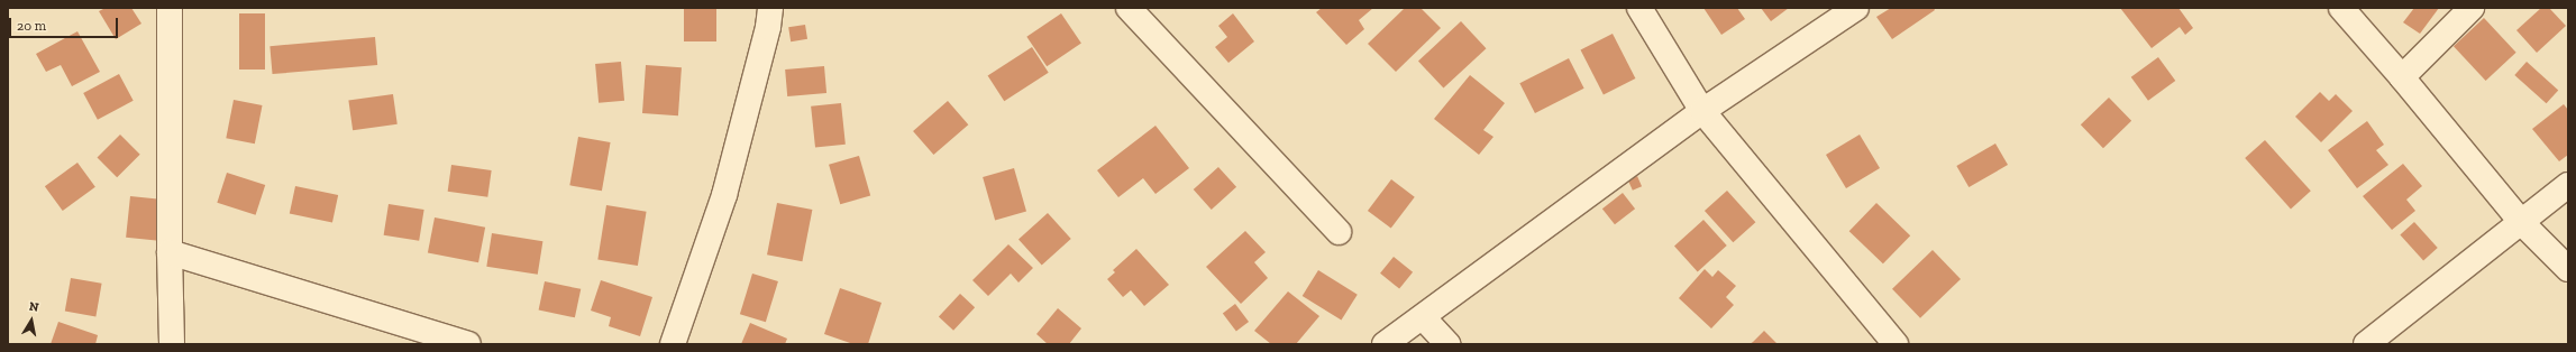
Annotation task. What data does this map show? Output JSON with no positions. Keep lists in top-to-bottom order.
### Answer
{
  "scale_bar": "20 m",
  "north": "top"
}
